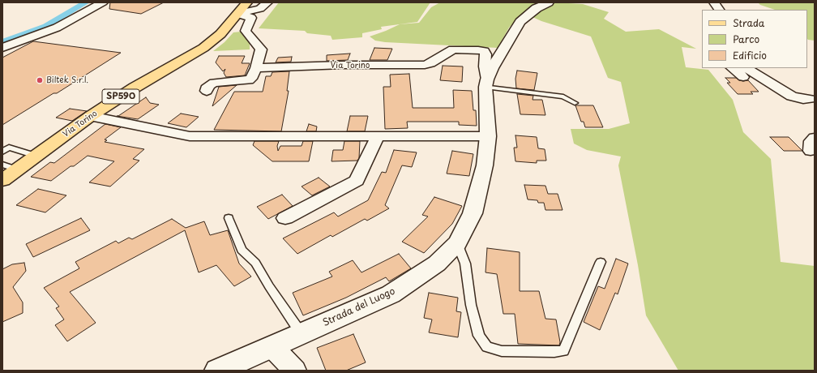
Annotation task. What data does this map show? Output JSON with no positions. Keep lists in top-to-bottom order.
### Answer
{
  "streets": {
    "main road": ["Via Torino", "SP590"],
    "street": ["Strada del Luogo"]
  },
  "crossings": [
    ["Via Torino", "Strada del Luogo"]
  ],
  "places": ["Biltek S.r.l."],
  "legend": ["Strada", "Parco", "Edificio"]
}
